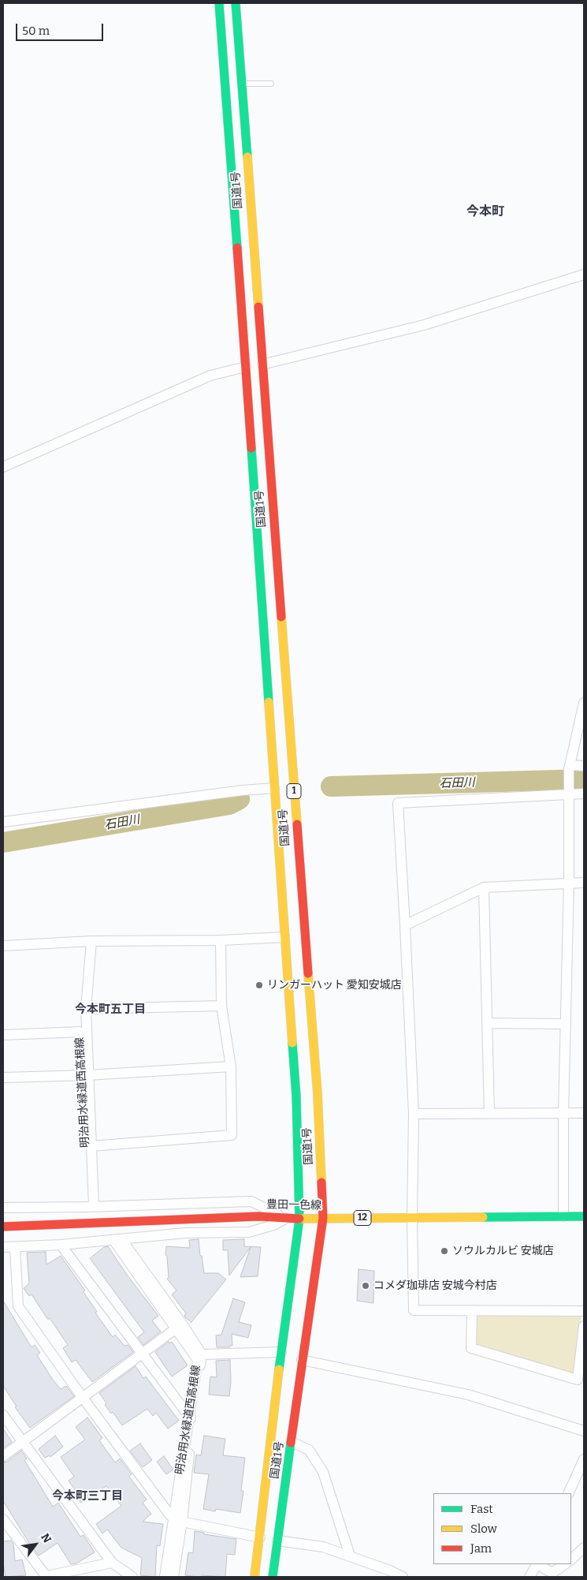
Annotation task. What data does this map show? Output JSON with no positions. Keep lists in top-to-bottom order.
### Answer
{
  "streets": {
    "main road": [
      "国道1号",
      "1",
      "豊田一色線",
      "12"
    ],
    "street": ["明治用水緑道西高根線"]
  },
  "crossings": [
    ["国道1号", "豊田一色線"]
  ],
  "districts": ["今本町", "今本町五丁目", "今本町三丁目"],
  "water": ["石田川"],
  "places": ["リンガーハット 愛知安城店", "ソウルカルビ 安城店", "コメダ珈琲店 安城今村店"],
  "legend": ["Fast", "Slow", "Jam"],
  "scale_bar": "50 m",
  "north": "top right"
}
